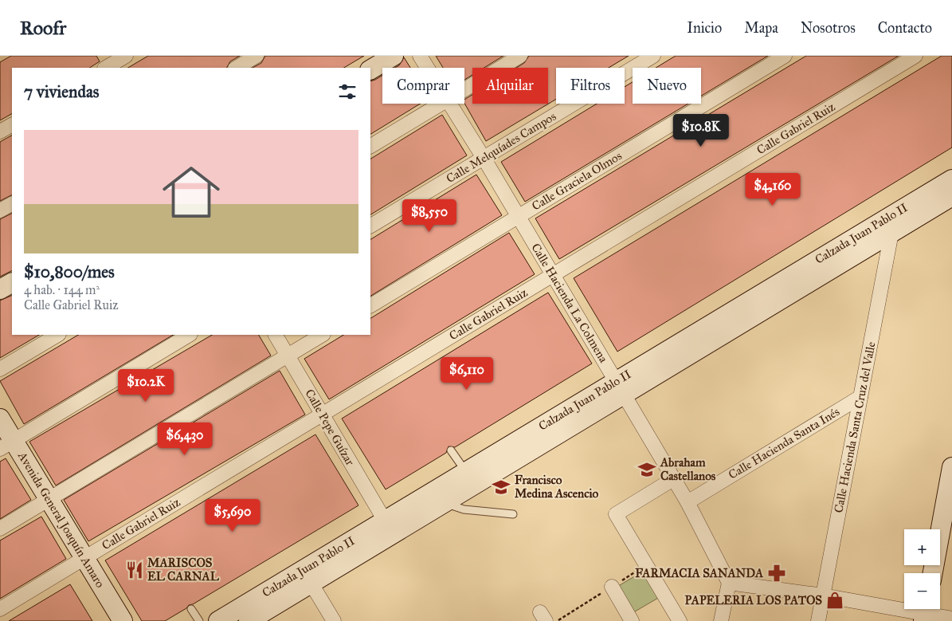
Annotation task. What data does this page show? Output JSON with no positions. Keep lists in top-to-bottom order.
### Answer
{
  "streets": {
    "main road": ["Calzada Juan Pablo II", "Avenida General Joaquín Amaro"],
    "street": [
      "Calle Gabriel Ruiz",
      "Calle Melquíades Campos",
      "Calle Graciela Olmos",
      "Calle Hacienda La Colmena",
      "Calle Pepe Guízar",
      "Calle Hacienda Santa Cruz del Valle",
      "Calle Hacienda Santa Inés"
    ]
  },
  "crossings": [
    ["Calle Gabriel Ruiz", "Calle Hacienda La Colmena"],
    ["Calle Gabriel Ruiz", "Calle Pepe Guízar"],
    ["Calle Gabriel Ruiz", "Avenida General Joaquín Amaro"],
    ["Calle Melquíades Campos", "Calle Hacienda La Colmena"],
    ["Calle Graciela Olmos", "Calle Hacienda La Colmena"],
    ["Calzada Juan Pablo II", "Calle Hacienda La Colmena"],
    ["Calzada Juan Pablo II", "Calle Pepe Guízar"],
    ["Calzada Juan Pablo II", "Calle Hacienda Santa Cruz del Valle"],
    ["Calle Hacienda La Colmena", "Calle Hacienda Santa Inés"],
    ["Calle Hacienda Santa Cruz del Valle", "Calle Hacienda Santa Inés"]
  ],
  "places": {
    "school or university": ["Abraham Castellanos", "Francisco Medina Ascencio"],
    "restaurant": ["MARISCOS EL CARNAL"],
    "pharmacy": ["FARMACIA SANANDA"],
    "shop": ["PAPELERIA LOS PATOS"]
  },
  "page": {
    "header": "Roofr",
    "nav": [
      "Inicio",
      "Mapa",
      "Nosotros",
      "Contacto"
    ],
    "chip": [
      "Comprar",
      "Alquilar",
      "Filtros",
      "Nuevo"
    ],
    "heading": "7 viviendas",
    "price": [
      "$10.8K",
      "$4,160",
      "$8,550",
      "$6,110",
      "$10.2K",
      "$6,430",
      "$5,690"
    ],
    "list": [
      {
        "name": "$10,800/mes",
        "note": "4 hab. · 144 m² · Calle Gabriel Ruiz"
      }
    ],
    "map_buttons": ["+", "−"]
  }
}
